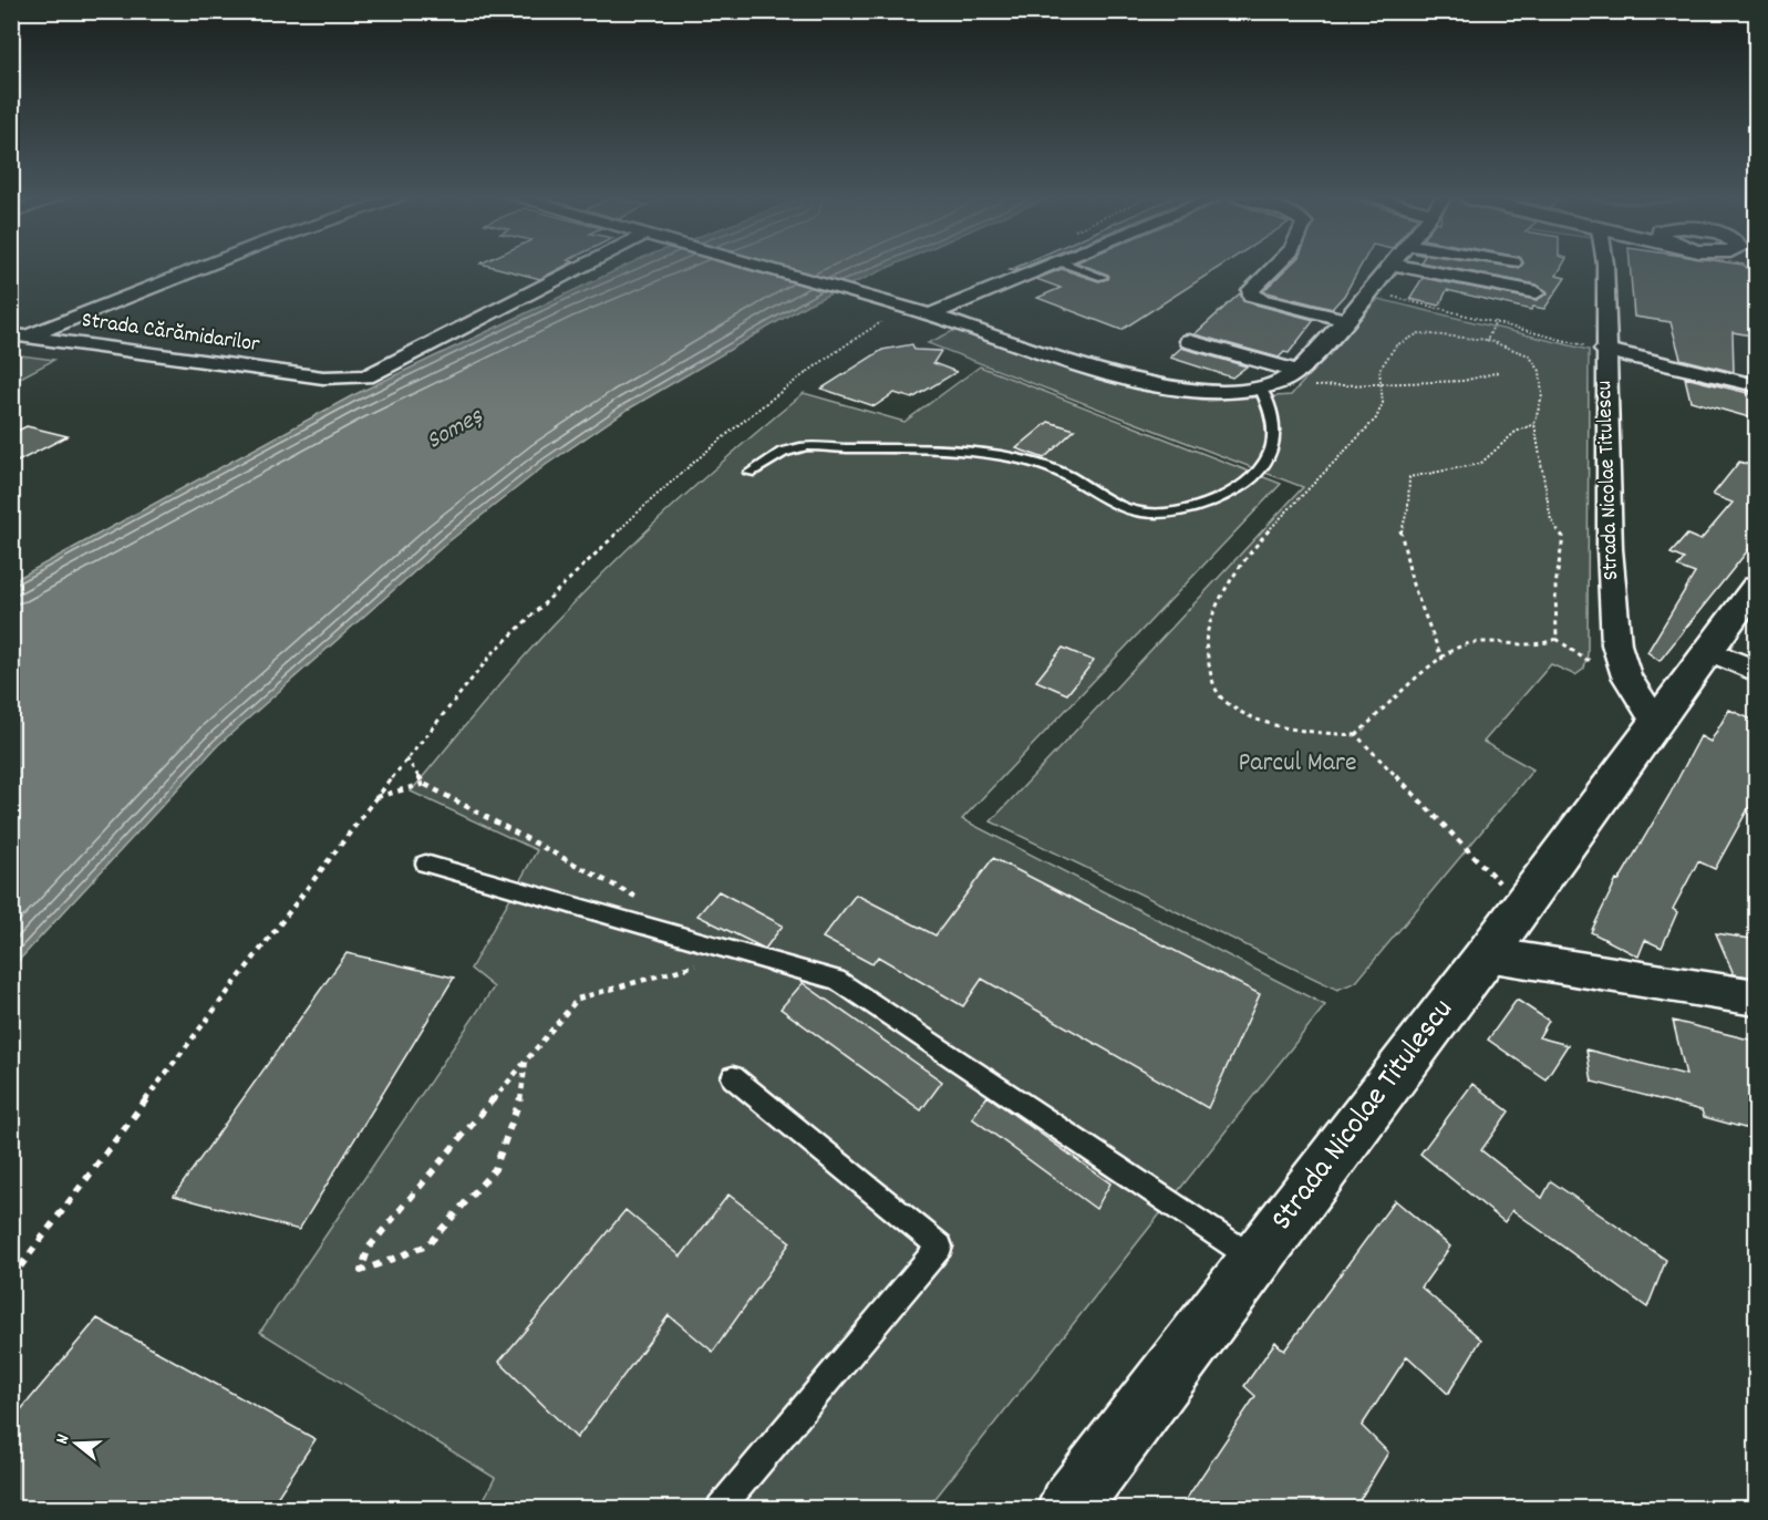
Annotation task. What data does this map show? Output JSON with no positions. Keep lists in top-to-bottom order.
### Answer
{
  "streets": {
    "main road": ["Strada Nicolae Titulescu"],
    "street": ["Strada Cărămidarilor"]
  },
  "water": ["Someș"],
  "parks": ["Parcul Mare"],
  "north": "left"
}
